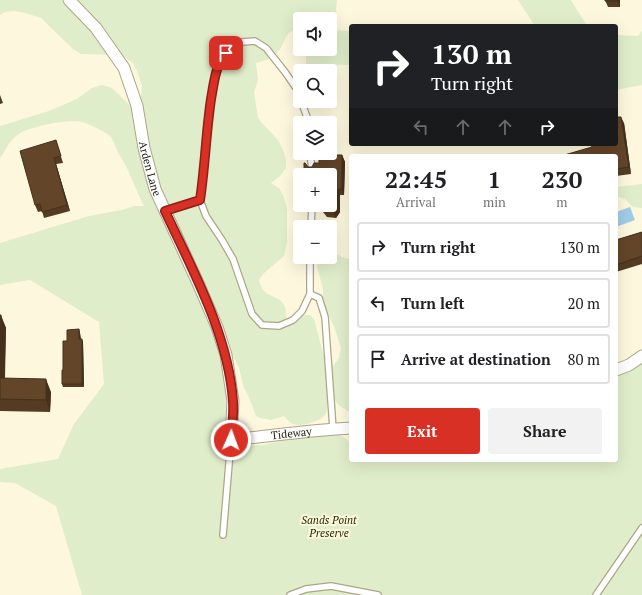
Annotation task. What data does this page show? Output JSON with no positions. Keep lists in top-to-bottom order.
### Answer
{
  "streets": {
    "street": ["Arden Lane", "Tideway"]
  },
  "crossings": [
    ["Arden Lane", "Tideway"]
  ],
  "parks": ["Sands Point Preserve"],
  "page": {
    "map_buttons": ["+", "−"],
    "turn": ["130 m", "Turn right"],
    "eta": [
      "22:45",
      "Arrival",
      "1",
      "min",
      "230",
      "m"
    ],
    "list": [
      {
        "name": "Turn right",
        "value": "130 m"
      },
      {
        "name": "Turn left",
        "value": "20 m"
      },
      {
        "name": "Arrive at destination",
        "value": "80 m"
      }
    ],
    "buttons": ["Exit", "Share"]
  }
}
